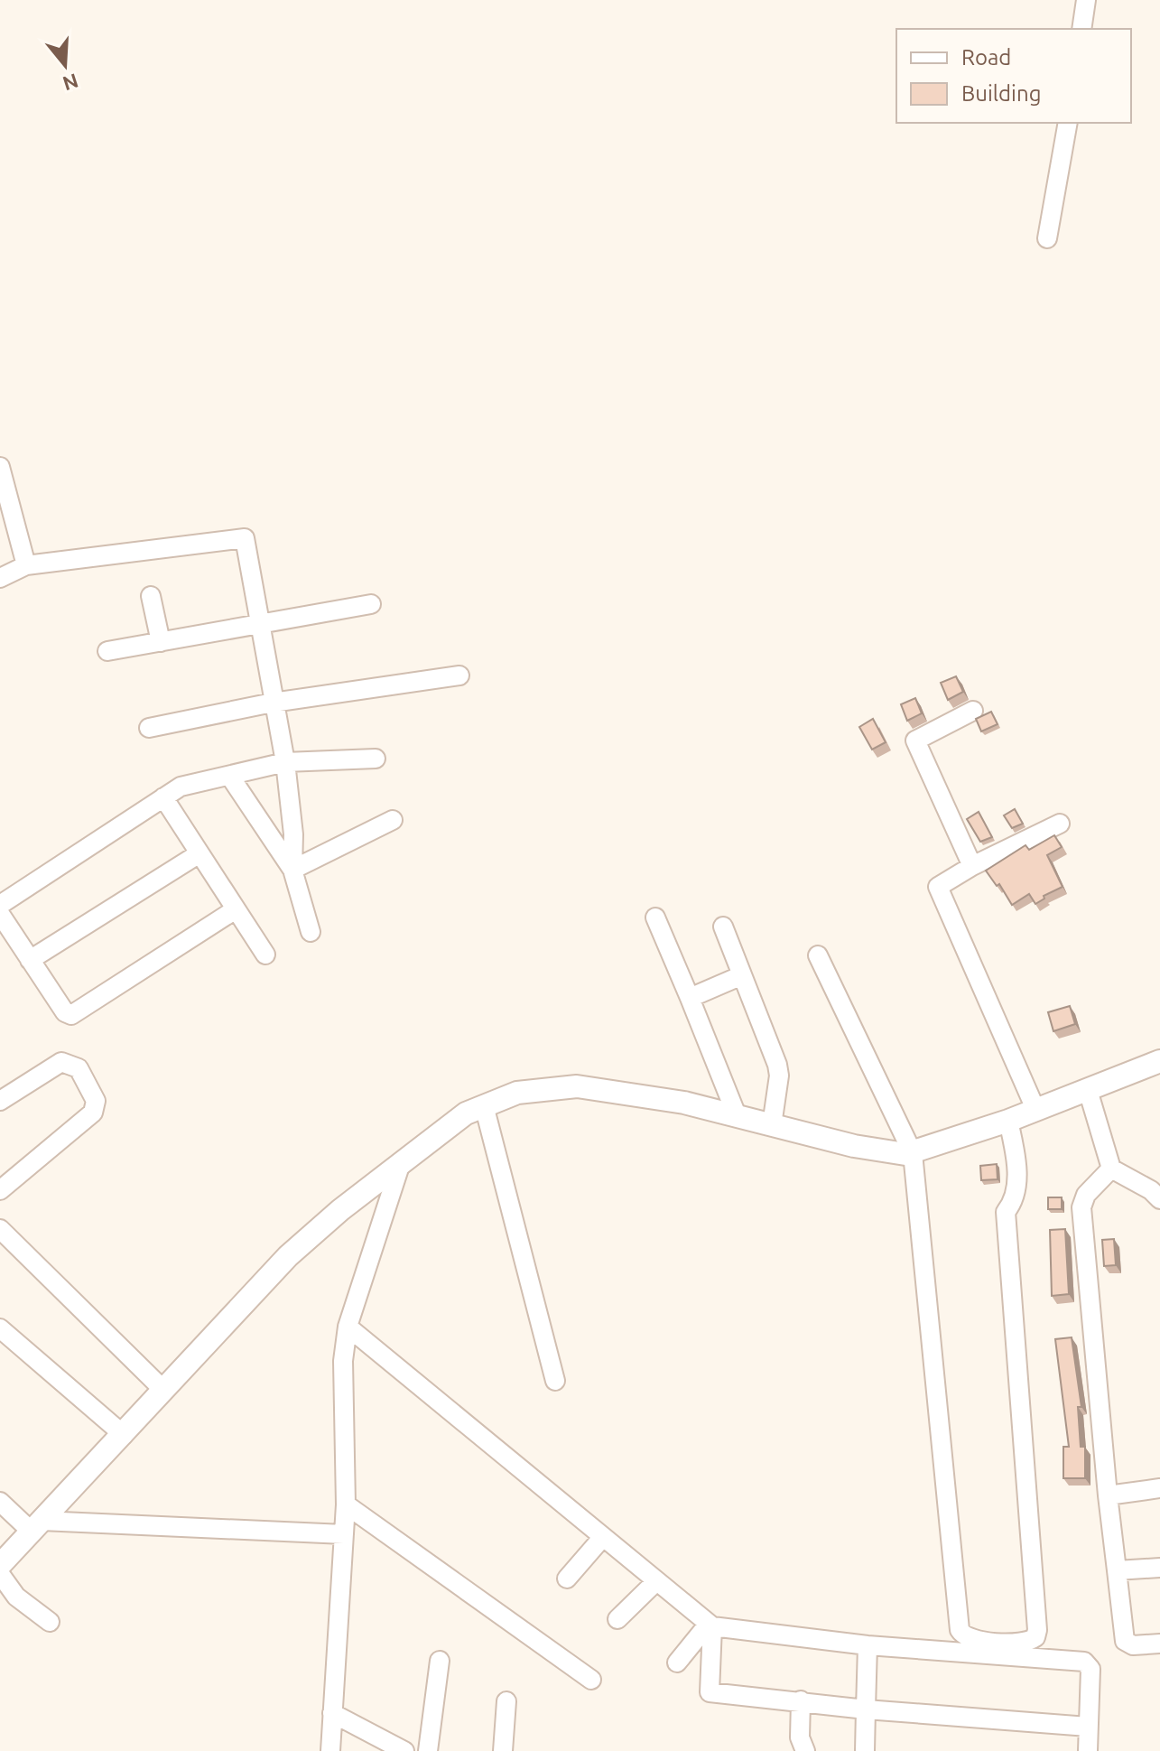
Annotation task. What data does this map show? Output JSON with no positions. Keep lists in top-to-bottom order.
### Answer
{
  "legend": ["Road", "Building"],
  "north": "bottom"
}
